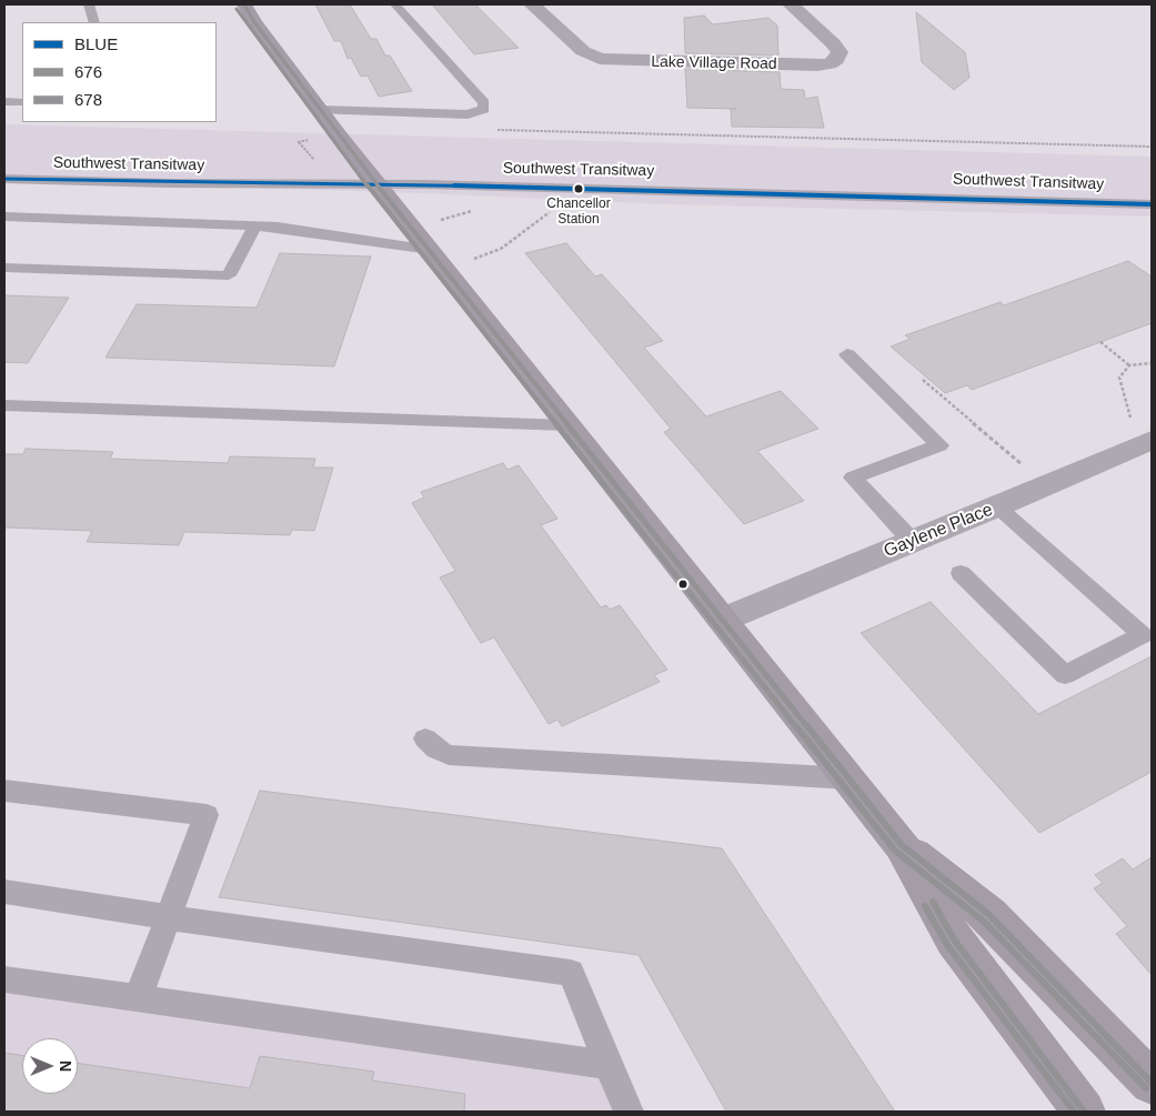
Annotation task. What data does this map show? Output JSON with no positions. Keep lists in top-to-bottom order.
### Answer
{
  "streets": {
    "street": ["Lake Village Road", "Gaylene Place"],
    "lane": ["Southwest Transitway"]
  },
  "places": ["Chancellor Station"],
  "lines": ["transit line 676", "transit line 678", "transit line BLUE"],
  "legend": ["BLUE", "676", "678"],
  "north": "right"
}
